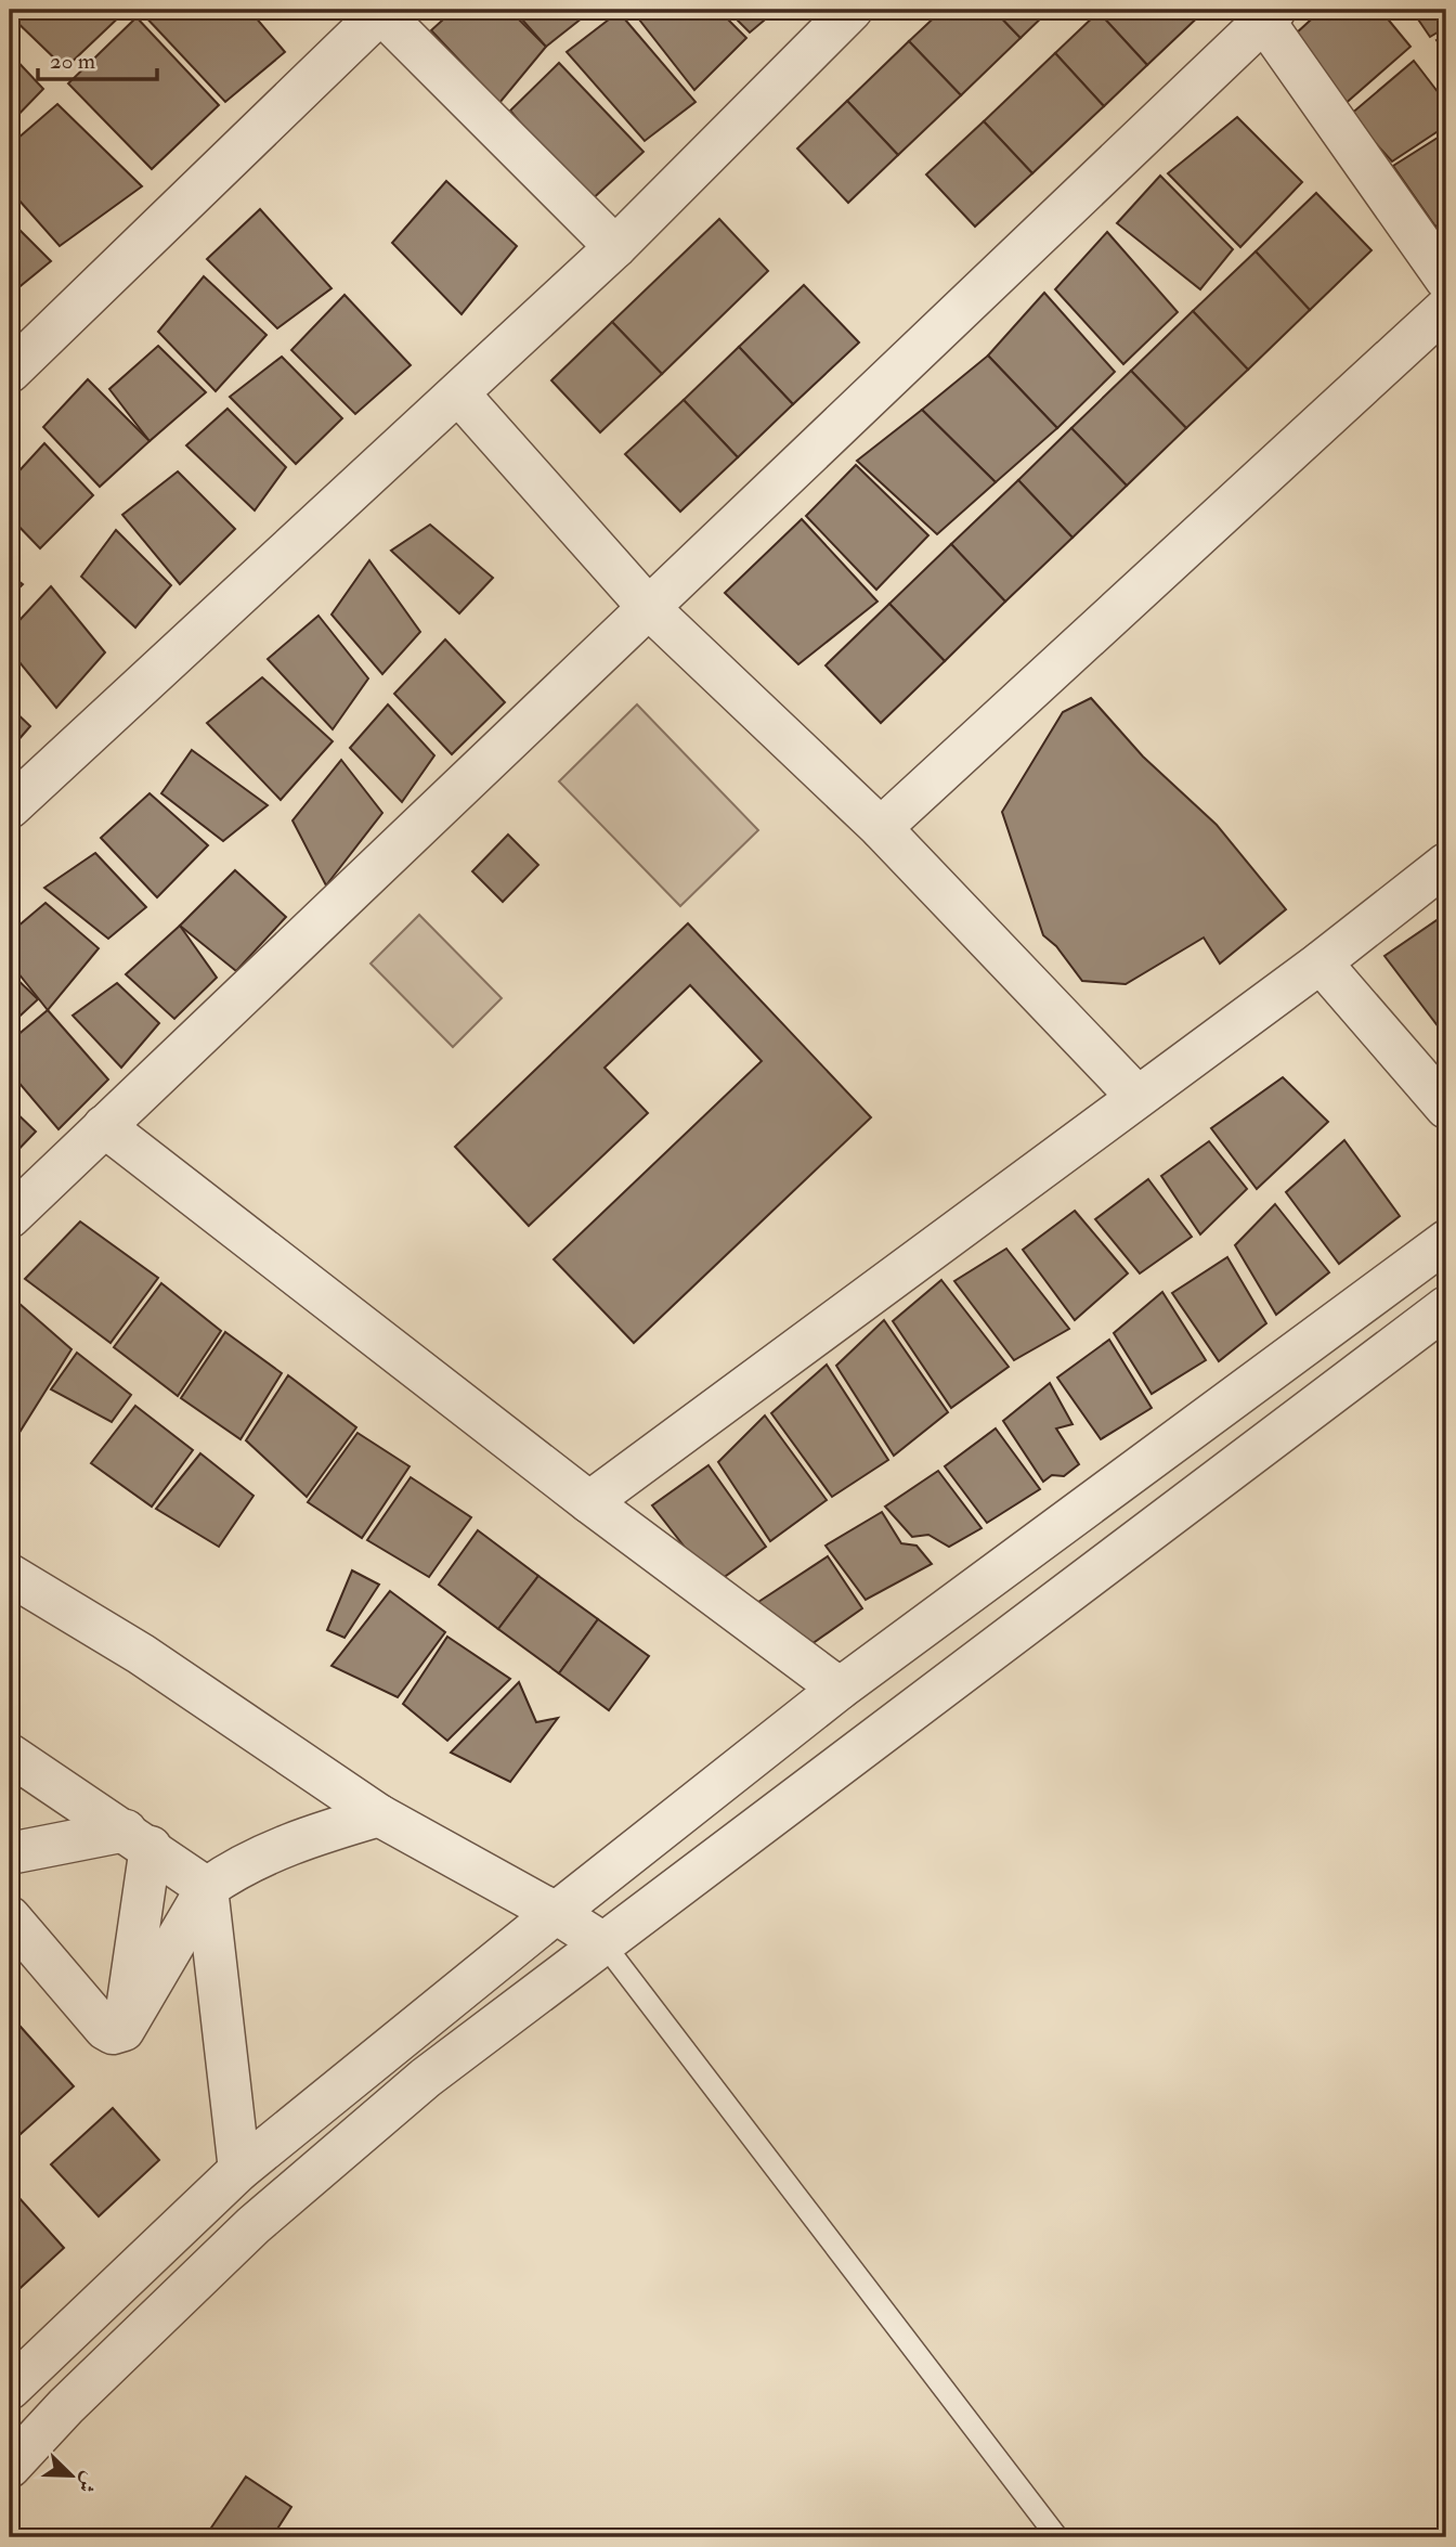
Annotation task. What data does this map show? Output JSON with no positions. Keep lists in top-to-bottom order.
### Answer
{
  "scale_bar": "20 m",
  "north": "bottom right"
}
